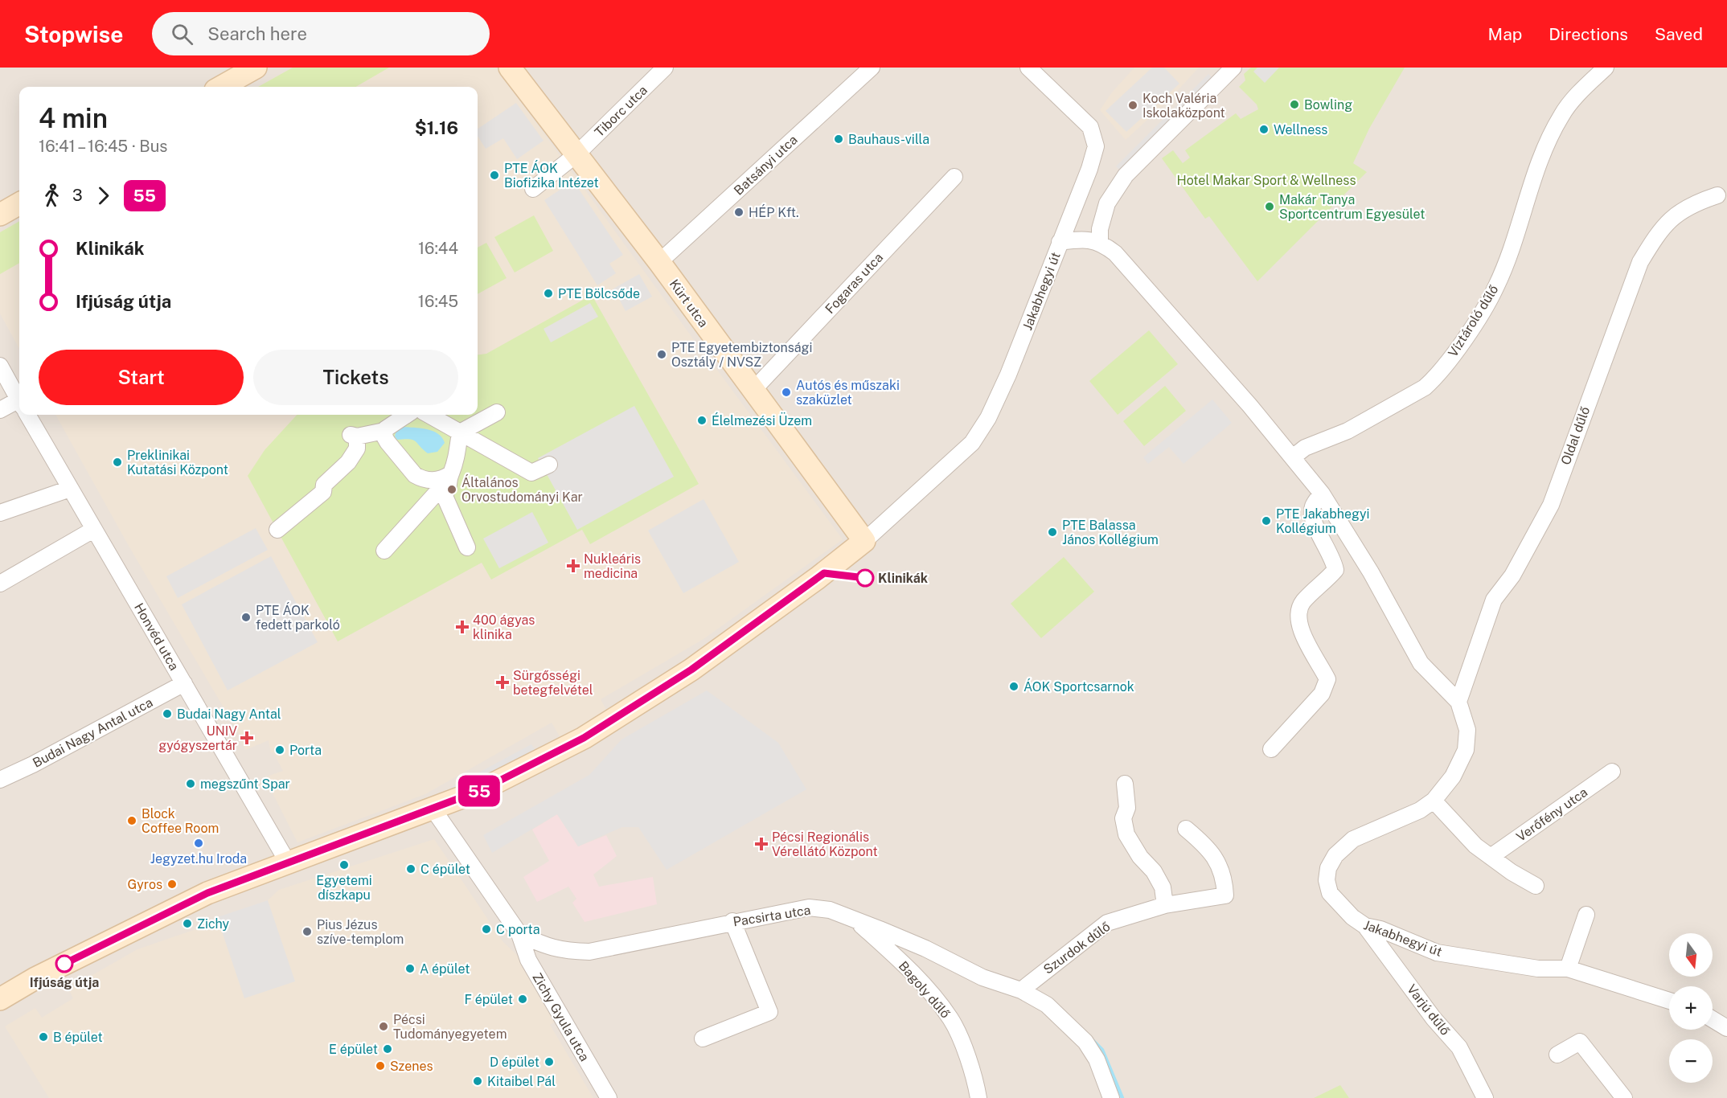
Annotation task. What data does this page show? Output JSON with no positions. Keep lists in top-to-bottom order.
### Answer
{
  "streets": {
    "street": [
      "Tiborc utca",
      "Batsányi utca",
      "Fogaras utca",
      "Jakabhegyi út",
      "Kürt utca",
      "Víztároló dűlő",
      "Oldal dűlő",
      "Honvéd utca",
      "Budai Nagy Antal utca",
      "Verőfény utca",
      "Pacsirta utca",
      "Szurdok dűlő",
      "Bagoly dűlő",
      "Varjú dűlő",
      "Zichy Gyula utca"
    ]
  },
  "crossings": [
    ["Tiborc utca", "Kürt utca"],
    ["Batsányi utca", "Kürt utca"],
    ["Fogaras utca", "Kürt utca"],
    ["Jakabhegyi út", "Kürt utca"],
    ["Jakabhegyi út", "Víztároló dűlő"],
    ["Jakabhegyi út", "Oldal dűlő"],
    ["Jakabhegyi út", "Varjú dűlő"],
    ["Honvéd utca", "Budai Nagy Antal utca"],
    ["Pacsirta utca", "Szurdok dűlő"],
    ["Pacsirta utca", "Bagoly dűlő"],
    ["Pacsirta utca", "Zichy Gyula utca"]
  ],
  "parks": ["Hotel Makar Sport & Wellness"],
  "places": {
    "other": [
      "Bowling",
      "Koch Valéria Iskolaközpont",
      "Wellness",
      "Bauhaus-villa",
      "PTE ÁOK Biofizika Intézet",
      "Makár Tanya Sportcentrum Egyesület",
      "HÉP Kft.",
      "PTE Bölcsőde",
      "PTE Egyetembiztonsági Osztály / NVSZ",
      "Autós és műszaki szaküzlet",
      "Élelmezési Üzem",
      "Preklinikai Kutatási Központ",
      "Általános Orvostudományi Kar",
      "PTE Jakabhegyi Kollégium",
      "PTE Balassa János Kollégium",
      "Klinikák",
      "PTE ÁOK fedett parkoló",
      "ÁOK Sportcsarnok",
      "Budai Nagy Antal",
      "Porta",
      "megszűnt Spar",
      "Block Coffee Room",
      "Jegyzet.hu Iroda",
      "Egyetemi díszkapu",
      "C épület",
      "Gyros",
      "Zichy",
      "C porta",
      "Pius Jézus szíve-templom",
      "Ifjúság útja",
      "A épület",
      "F épület",
      "Pécsi Tudományegyetem",
      "B épület",
      "E épület",
      "D épület",
      "Szenes",
      "Kitaibel Pál"
    ],
    "health": [
      "Nukleáris medicina",
      "400 ágyas klinika",
      "Sürgősségi betegfelvétel",
      "UNIV gyógyszertár",
      "Pécsi Regionális Vérellátó Központ"
    ]
  },
  "lines": ["bus line 55"],
  "north": "bottom",
  "page": {
    "header": "Stopwise",
    "search": "Search here",
    "nav": ["Map", "Directions", "Saved"],
    "on_map": "55",
    "heading": ["4 min", "16:41 – 16:45 · Bus", "$1.16"],
    "legs": ["3", "55"],
    "list": [
      {
        "name": "Klinikák",
        "value": "16:44"
      },
      {
        "name": "Ifjúság útja",
        "value": "16:45"
      }
    ],
    "buttons": ["Start", "Tickets"],
    "map_buttons": ["+", "−"]
  }
}
